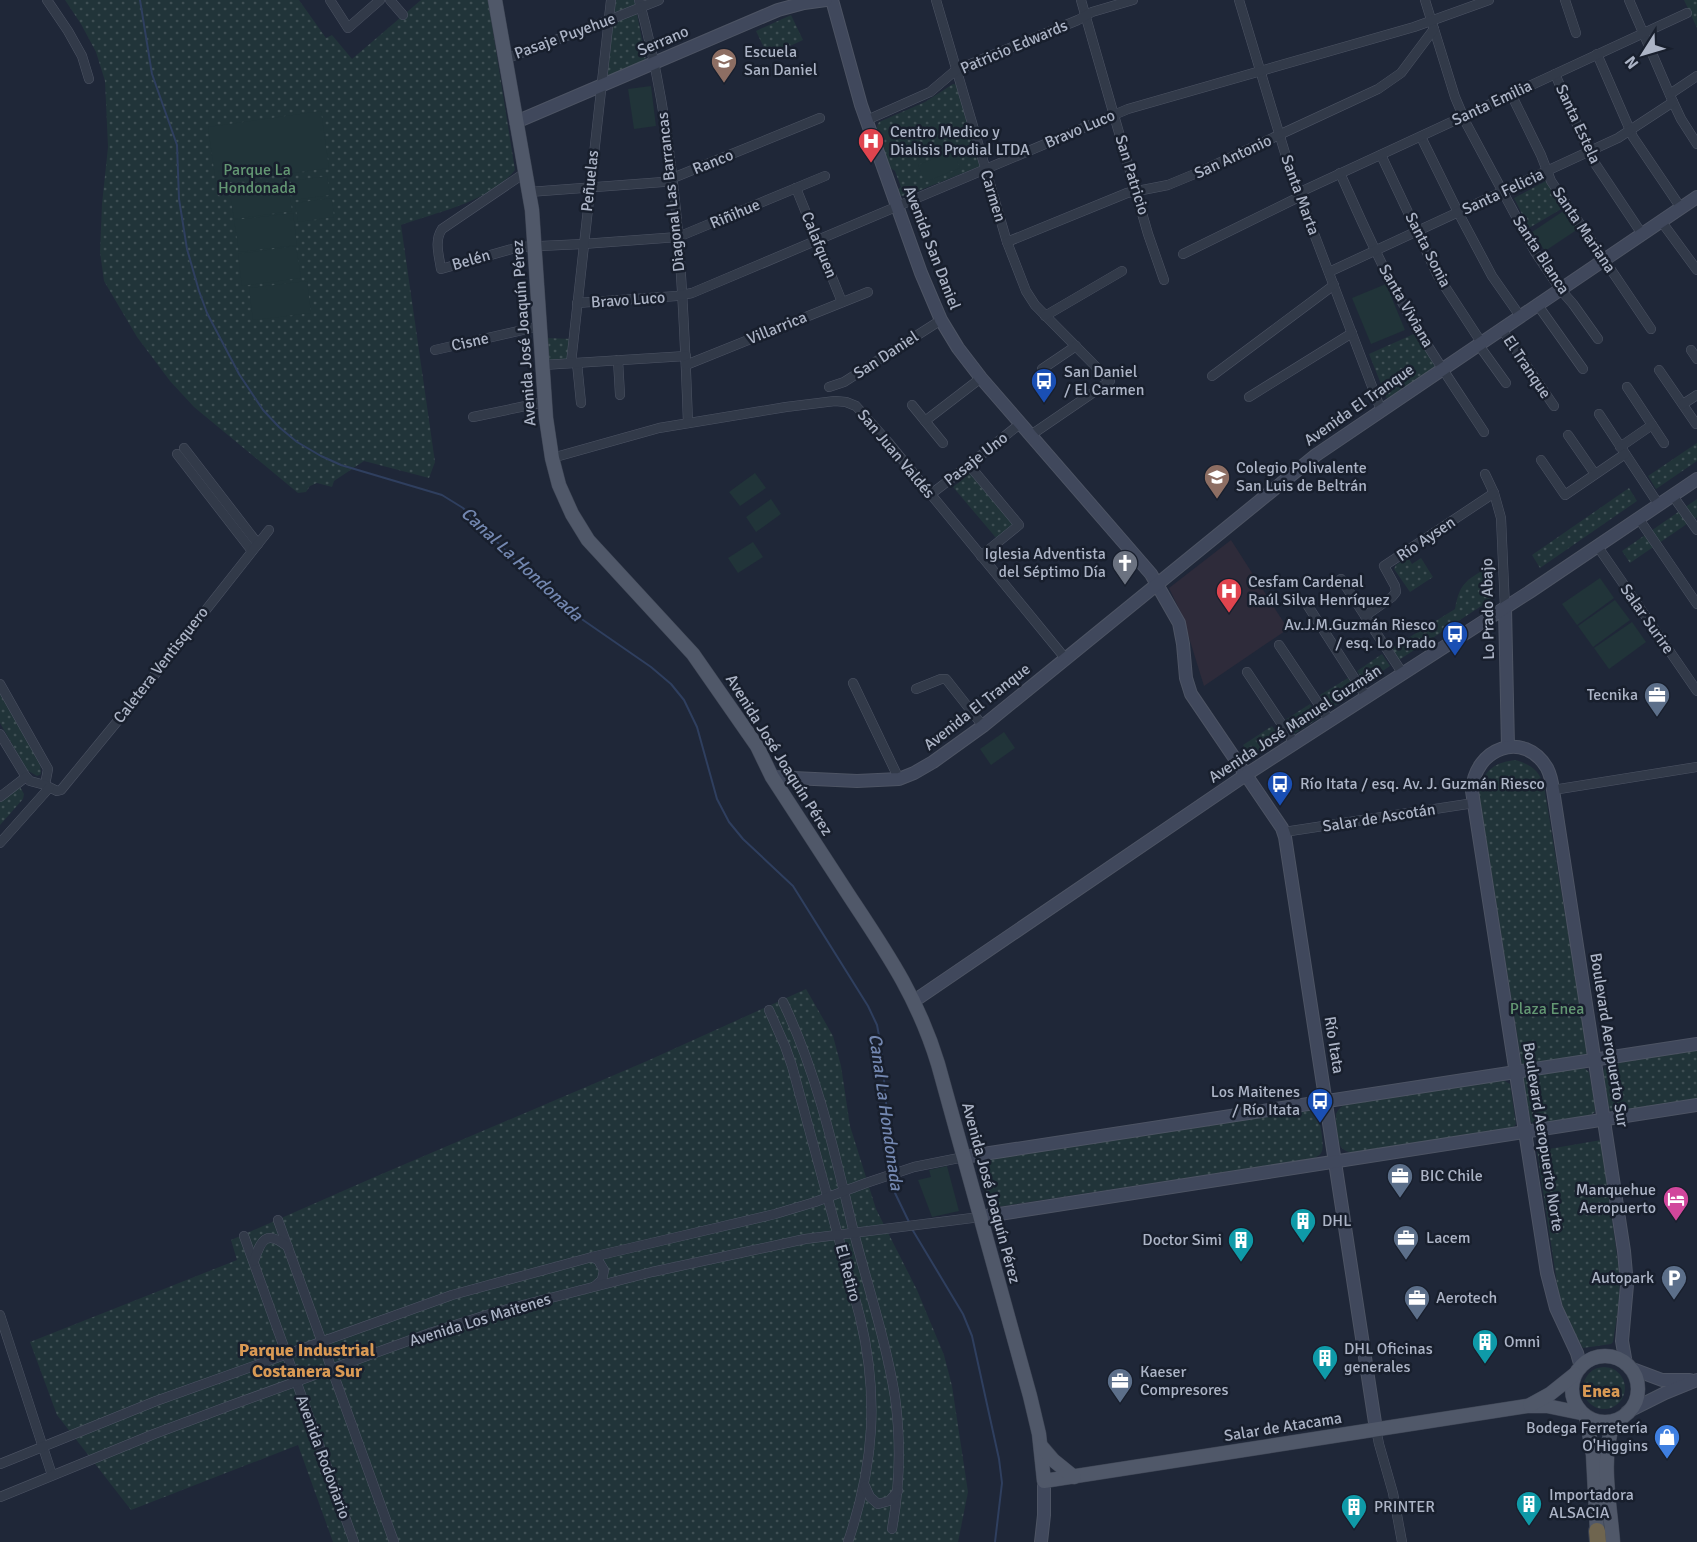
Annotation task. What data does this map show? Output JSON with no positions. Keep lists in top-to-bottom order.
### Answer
{
  "streets": {
    "main road": ["Avenida José Joaquín Pérez", "Salar de Atacama"],
    "street": [
      "Pasaje Puyehue",
      "Serrano",
      "Patricio Edwards",
      "Santa Emilia",
      "Santa Estela",
      "Bravo Luco",
      "San Antonio",
      "Ranco",
      "San Patricio",
      "Peñuelas",
      "Diagonal Las Barrancas",
      "Santa Felicia",
      "Santa Marta",
      "Carmen",
      "Riñihue",
      "Santa Mariana",
      "Calafquen",
      "Avenida San Daniel",
      "Santa Sonia",
      "Santa Blanca",
      "Belén",
      "Santa Viviana",
      "Villarrica",
      "Cisne",
      "San Daniel",
      "El Tranque",
      "Avenida El Tranque",
      "San Juan Valdés",
      "Pasaje Uno",
      "Río Aysen",
      "Lo Prado Abajo",
      "Salar Surire",
      "Caletera Ventisquero",
      "Avenida José Manuel Guzmán",
      "Salar de Ascotán",
      "Boulevard Aeropuerto Sur",
      "Río Itata",
      "Boulevard Aeropuerto Norte",
      "El Retiro",
      "Avenida Los Maitenes",
      "Avenida Rodoviario"
    ]
  },
  "crossings": [
    ["Pasaje Puyehue", "Peñuelas"],
    ["Pasaje Puyehue", "Diagonal Las Barrancas"],
    ["Pasaje Puyehue", "Avenida José Joaquín Pérez"],
    ["Serrano", "Peñuelas"],
    ["Serrano", "Diagonal Las Barrancas"],
    ["Serrano", "Avenida José Joaquín Pérez"],
    ["Patricio Edwards", "San Patricio"],
    ["Patricio Edwards", "Carmen"],
    ["Patricio Edwards", "Avenida San Daniel"],
    ["Santa Emilia", "Santa Estela"],
    ["Santa Emilia", "Santa Marta"],
    ["Santa Emilia", "Santa Mariana"],
    ["Santa Emilia", "Santa Sonia"],
    ["Santa Emilia", "Santa Blanca"],
    ["Santa Emilia", "Santa Viviana"],
    ["Santa Estela", "Santa Felicia"],
    ["Santa Estela", "Avenida El Tranque"],
    ["Bravo Luco", "San Antonio"],
    ["Bravo Luco", "San Patricio"],
    ["Bravo Luco", "Peñuelas"],
    ["Bravo Luco", "Diagonal Las Barrancas"],
    ["Bravo Luco", "Santa Marta"],
    ["Bravo Luco", "Carmen"],
    ["Bravo Luco", "Calafquen"],
    ["Bravo Luco", "Avenida San Daniel"],
    ["Bravo Luco", "Santa Blanca"],
    ["San Antonio", "San Patricio"],
    ["San Antonio", "Santa Marta"],
    ["San Antonio", "Carmen"],
    ["San Antonio", "Santa Blanca"],
    ["Ranco", "Peñuelas"],
    ["Ranco", "Diagonal Las Barrancas"],
    ["Ranco", "Avenida José Joaquín Pérez"],
    ["Peñuelas", "Riñihue"],
    ["Peñuelas", "Villarrica"],
    ["Diagonal Las Barrancas", "Riñihue"],
    ["Diagonal Las Barrancas", "Villarrica"],
    ["Diagonal Las Barrancas", "San Juan Valdés"],
    ["Santa Felicia", "Santa Marta"],
    ["Santa Felicia", "Santa Mariana"],
    ["Santa Felicia", "Santa Sonia"],
    ["Santa Felicia", "Santa Blanca"],
    ["Santa Felicia", "Santa Viviana"],
    ["Santa Marta", "Avenida El Tranque"],
    ["Carmen", "Avenida San Daniel"],
    ["Riñihue", "Calafquen"],
    ["Riñihue", "Belén"],
    ["Riñihue", "Avenida José Joaquín Pérez"],
    ["Santa Mariana", "Avenida El Tranque"],
    ["Calafquen", "Villarrica"],
    ["Avenida San Daniel", "San Daniel"],
    ["Avenida San Daniel", "Avenida El Tranque"],
    ["Avenida San Daniel", "Pasaje Uno"],
    ["Avenida San Daniel", "Río Itata"],
    ["Santa Sonia", "Avenida El Tranque"],
    ["Santa Blanca", "Avenida El Tranque"],
    ["Belén", "Avenida José Joaquín Pérez"],
    ["Santa Viviana", "Avenida El Tranque"],
    ["Villarrica", "Avenida José Joaquín Pérez"],
    ["Avenida José Joaquín Pérez", "Cisne"],
    ["Avenida José Joaquín Pérez", "Avenida El Tranque"],
    ["Avenida José Joaquín Pérez", "San Juan Valdés"],
    ["Avenida José Joaquín Pérez", "Avenida José Manuel Guzmán"],
    ["Avenida José Joaquín Pérez", "Avenida Los Maitenes"],
    ["Avenida José Joaquín Pérez", "Salar de Atacama"],
    ["El Tranque", "Avenida El Tranque"],
    ["Avenida El Tranque", "San Juan Valdés"],
    ["Avenida El Tranque", "Río Itata"],
    ["San Juan Valdés", "Pasaje Uno"],
    ["Río Aysen", "Lo Prado Abajo"],
    ["Lo Prado Abajo", "Avenida José Manuel Guzmán"],
    ["Lo Prado Abajo", "Boulevard Aeropuerto Sur"],
    ["Lo Prado Abajo", "Boulevard Aeropuerto Norte"],
    ["Salar Surire", "Avenida José Manuel Guzmán"],
    ["Avenida José Manuel Guzmán", "Río Itata"],
    ["Salar de Ascotán", "Río Itata"],
    ["Salar de Ascotán", "Boulevard Aeropuerto Norte"],
    ["Boulevard Aeropuerto Sur", "Boulevard Aeropuerto Norte"],
    ["Boulevard Aeropuerto Sur", "Salar de Atacama"],
    ["Río Itata", "Salar de Atacama"],
    ["Boulevard Aeropuerto Norte", "Salar de Atacama"],
    ["El Retiro", "Avenida Los Maitenes"],
    ["Avenida Los Maitenes", "Avenida Rodoviario"]
  ],
  "districts": ["Parque Industrial Costanera Sur", "Enea"],
  "water": ["Canal La Hondonada"],
  "parks": ["Parque La Hondonada", "Plaza Enea"],
  "places": {
    "school or university": ["Escuela San Daniel", "Colegio Polivalente San Luis de Beltrán"],
    "hospital": ["Centro Medico y Dialisis Prodial LTDA", "Cesfam Cardenal Raúl Silva Henríquez"],
    "bus stop": [
      "San Daniel / El Carmen",
      "Av.J.M.Guzmán Riesco / esq. Lo Prado",
      "Río Itata / esq. Av. J. Guzmán Riesco",
      "Los Maitenes / Río Itata"
    ],
    "church": ["Iglesia Adventista del Séptimo Día"],
    "office": [
      "Tecnika",
      "BIC Chile",
      "Lacem",
      "Aerotech",
      "Kaeser Compresores"
    ],
    "hotel": ["Manquehue Aeropuerto"],
    "building": [
      "DHL",
      "Doctor Simi",
      "Omni",
      "DHL Oficinas generales",
      "Importadora ALSACIA",
      "PRINTER"
    ],
    "parking": ["Autopark"],
    "shop": ["Bodega Ferretería O'Higgins"]
  },
  "north": "bottom left"
}
